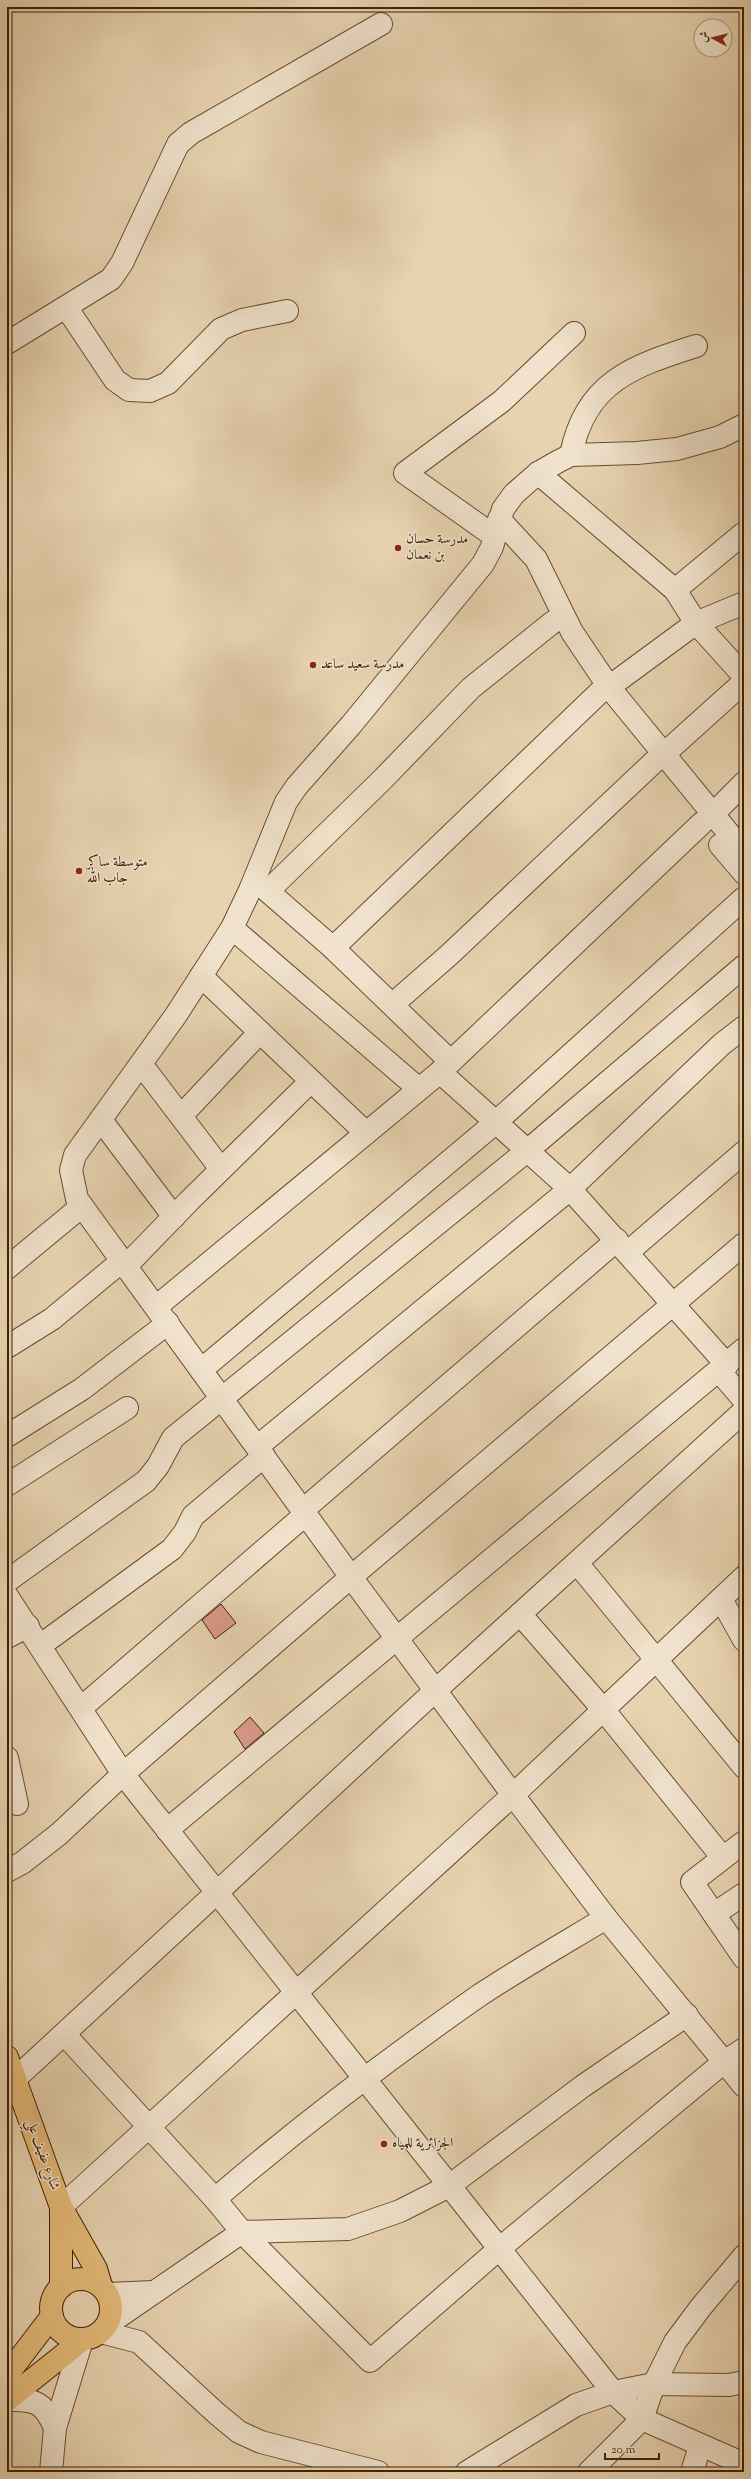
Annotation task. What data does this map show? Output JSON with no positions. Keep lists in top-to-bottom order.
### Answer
{
  "streets": {
    "main road": ["شارع عفيف علي"]
  },
  "places": [
    "مدرسة حسان بن نعمان",
    "مدرسة سعيد ساعد",
    "متوسطة ساكر جاب الله",
    "الجزائرية للمياه"
  ],
  "scale_bar": "20 m",
  "north": "left"
}
